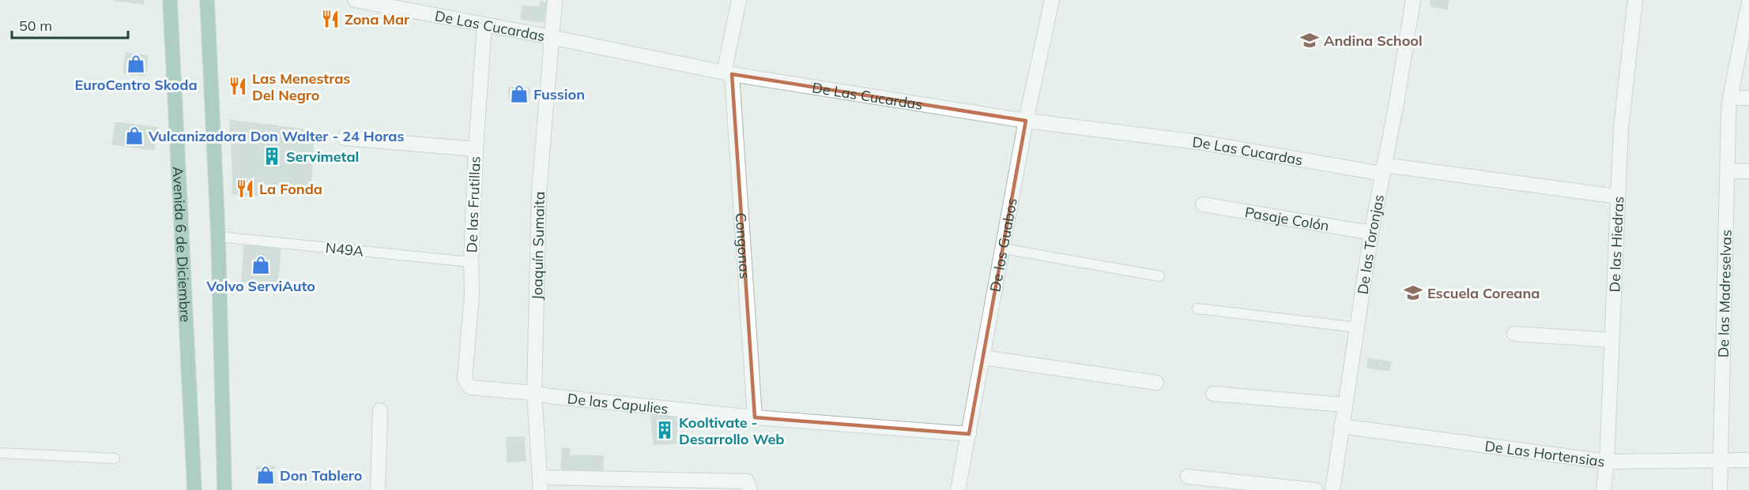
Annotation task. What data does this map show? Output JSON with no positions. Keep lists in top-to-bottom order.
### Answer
{
  "streets": {
    "main road": ["Avenida 6 de Diciembre"],
    "street": [
      "De Las Cucardas",
      "De las Frutillas",
      "Pasaje Colón",
      "Joaquín Sumaita",
      "De los Guabos",
      "De las Toronjas",
      "De las Hiedras",
      "Congonas",
      "De las Madreselvas",
      "De las Capulies",
      "De Las Hortensias"
    ],
    "lane": ["N49A"]
  },
  "crossings": [
    ["De Las Cucardas", "De las Frutillas"],
    ["De Las Cucardas", "Joaquín Sumaita"],
    ["De Las Cucardas", "De los Guabos"],
    ["De Las Cucardas", "De las Toronjas"],
    ["De Las Cucardas", "De las Hiedras"],
    ["De Las Cucardas", "Congonas"],
    ["De las Frutillas", "N49A"],
    ["De las Frutillas", "De las Capulies"],
    ["Pasaje Colón", "De las Toronjas"],
    ["Joaquín Sumaita", "De las Capulies"],
    ["De los Guabos", "De las Capulies"],
    ["De las Toronjas", "De Las Hortensias"],
    ["De las Hiedras", "De Las Hortensias"],
    ["Congonas", "De las Capulies"],
    ["De las Madreselvas", "De Las Hortensias"]
  ],
  "places": {
    "restaurant": ["Zona Mar", "Las Menestras Del Negro", "La Fonda"],
    "school or university": ["Andina School", "Escuela Coreana"],
    "shop": [
      "EuroCentro Skoda",
      "Fussion",
      "Vulcanizadora Don Walter - 24 Horas",
      "Volvo ServiAuto",
      "Don Tablero"
    ],
    "building": ["Servimetal", "Kooltivate - Desarrollo Web"]
  },
  "scale_bar": "50 m"
}
